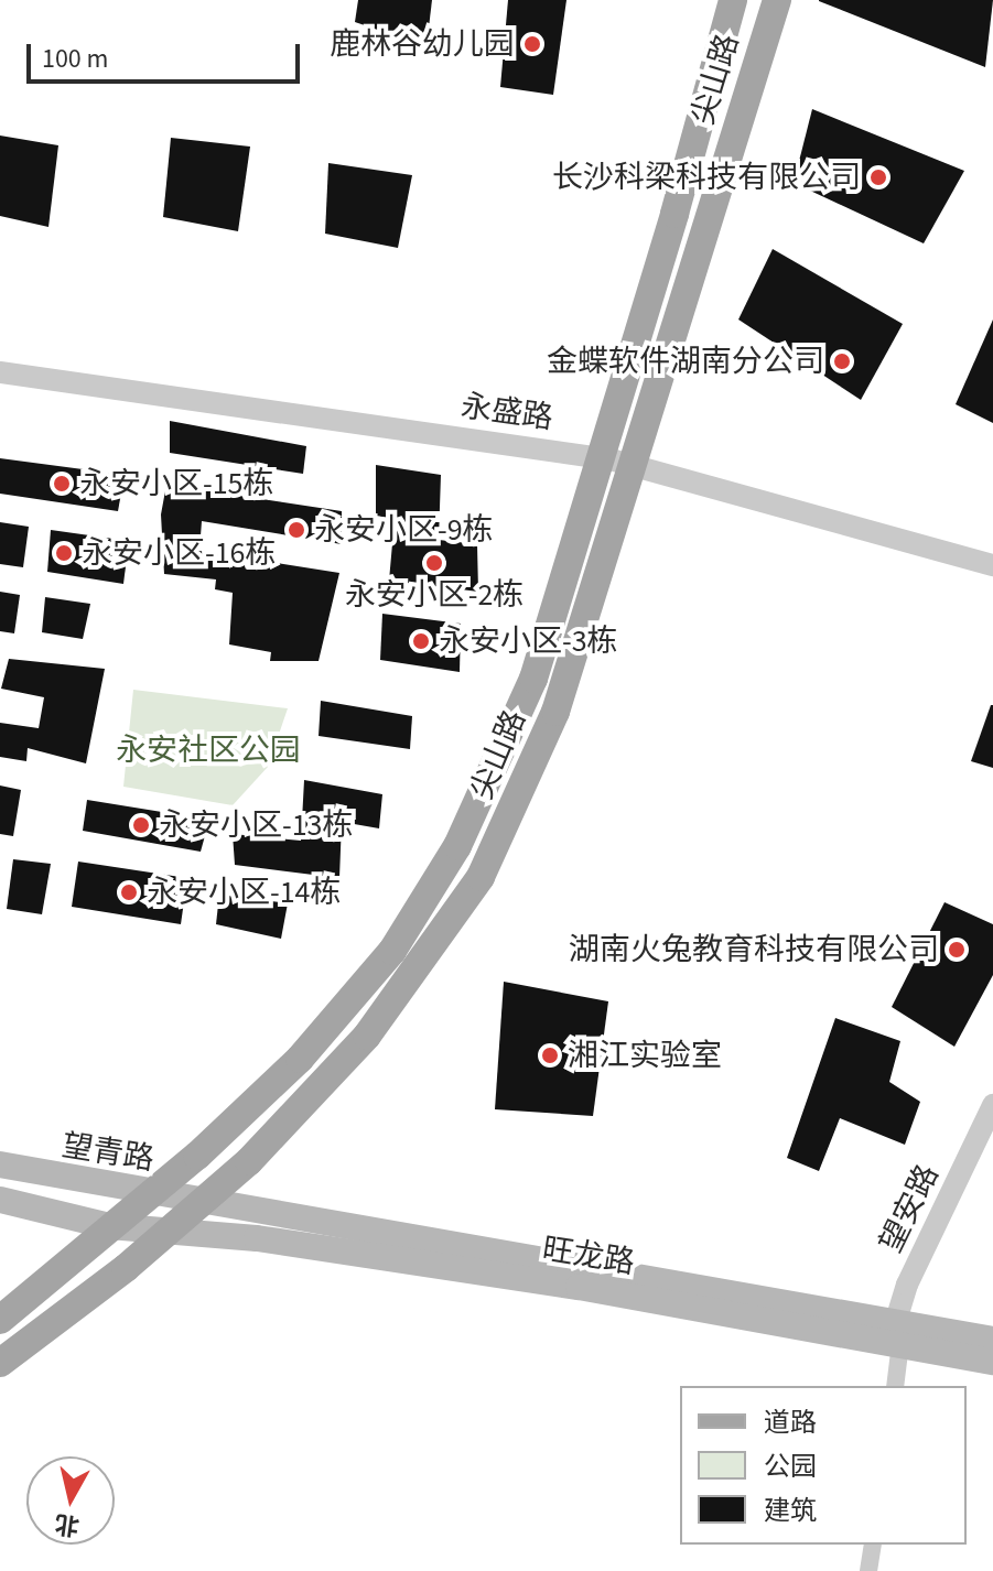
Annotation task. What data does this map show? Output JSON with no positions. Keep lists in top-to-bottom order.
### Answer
{
  "streets": {
    "main road": ["尖山路", "望青路", "旺龙路"],
    "street": ["永盛路", "望安路"]
  },
  "crossings": [
    ["尖山路", "永盛路"],
    ["尖山路", "望青路"],
    ["尖山路", "旺龙路"],
    ["望青路", "旺龙路"],
    ["望安路", "旺龙路"]
  ],
  "parks": ["永安社区公园"],
  "places": [
    "鹿林谷幼儿园",
    "长沙科梁科技有限公司",
    "金蝶软件湖南分公司",
    "永安小区-15栋",
    "永安小区-9栋",
    "永安小区-16栋",
    "永安小区-2栋",
    "永安小区-3栋",
    "永安小区-13栋",
    "永安小区-14栋",
    "湖南火兔教育科技有限公司",
    "湘江实验室"
  ],
  "legend": ["道路", "公园", "建筑"],
  "scale_bar": "100 m",
  "north": "bottom"
}
